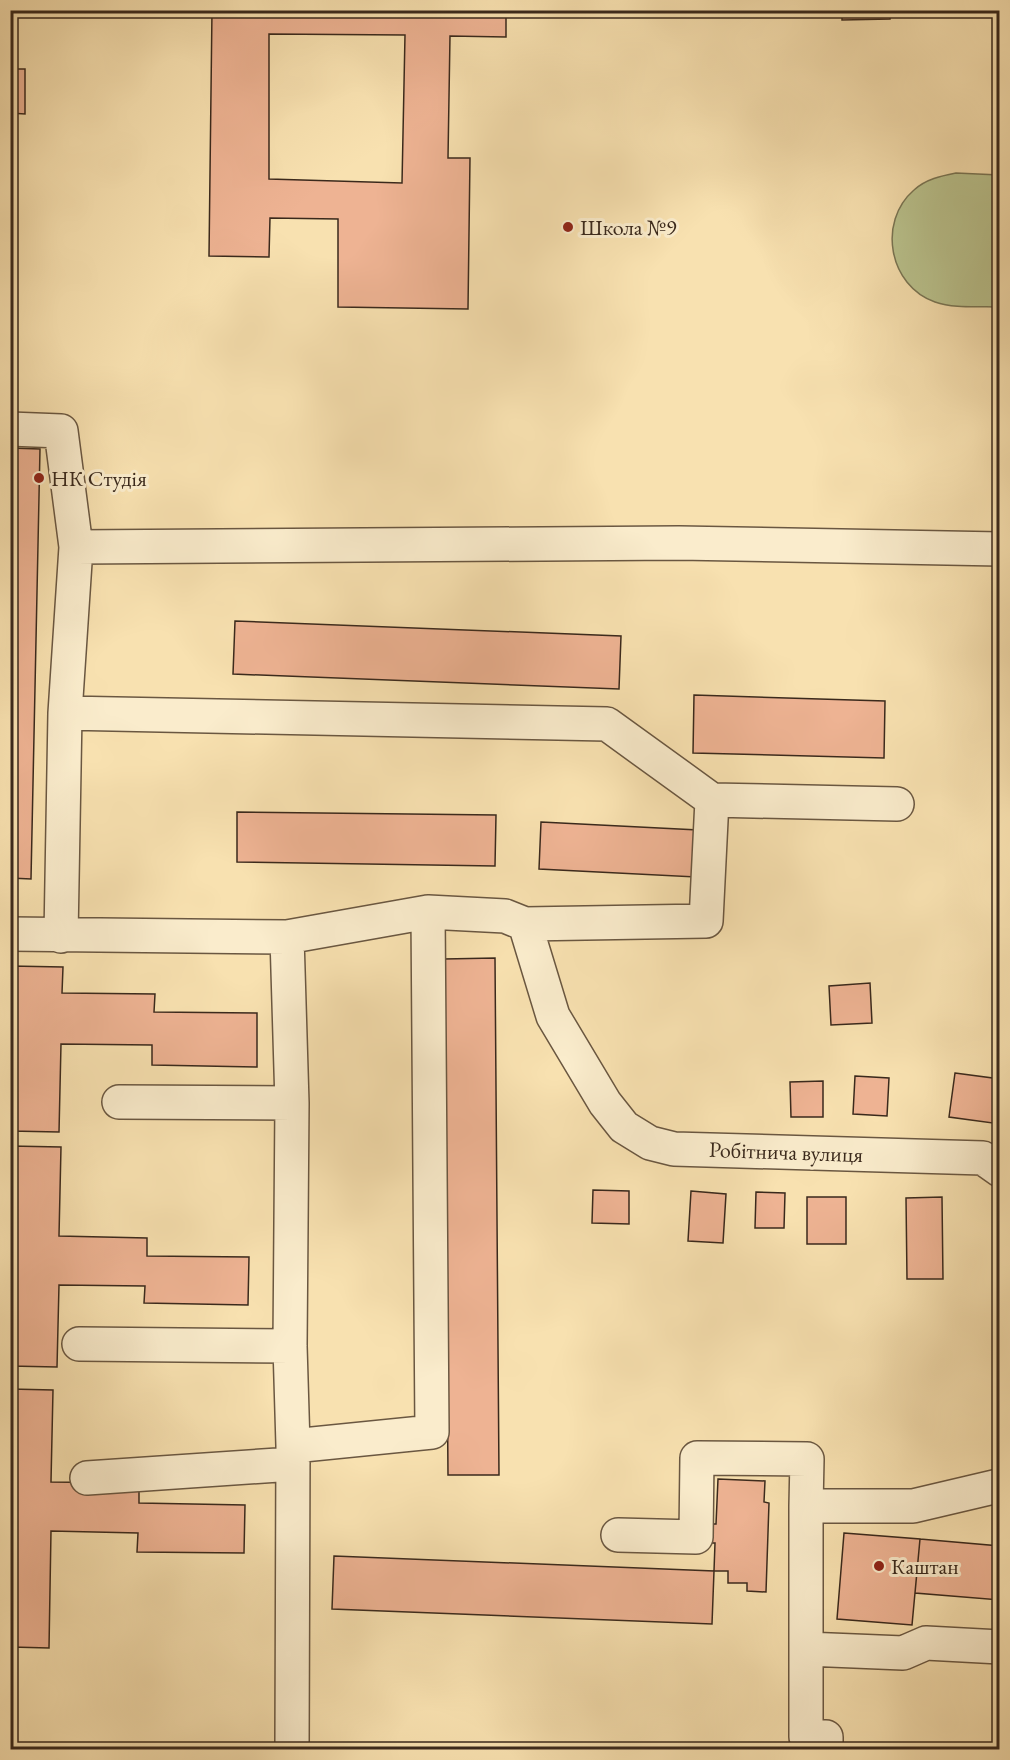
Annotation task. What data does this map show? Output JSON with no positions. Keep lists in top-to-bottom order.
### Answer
{
  "streets": {
    "lane": ["Робітнича вулиця"]
  },
  "places": ["Школа №9", "НК Студія", "Каштан"]
}
